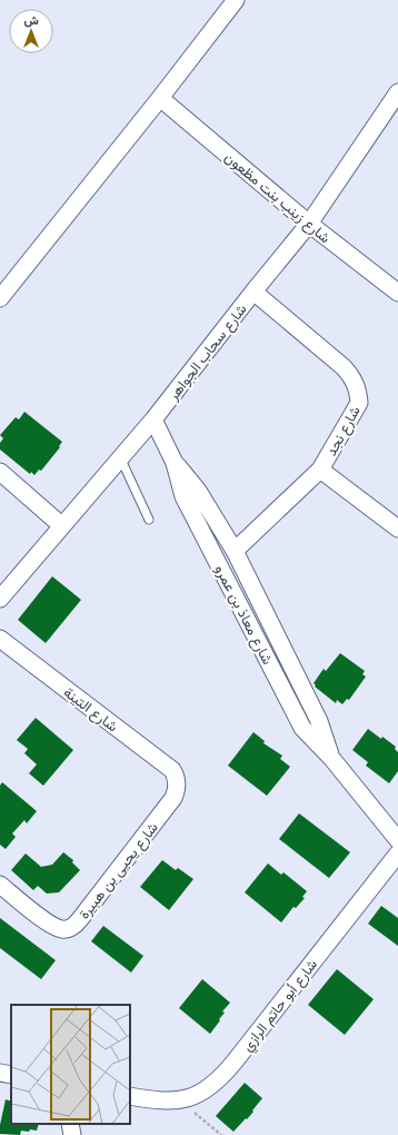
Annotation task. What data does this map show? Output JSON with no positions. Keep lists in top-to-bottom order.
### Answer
{
  "streets": {
    "street": [
      "شارع زينب بنت مظعون",
      "شارع سحاب الجواهر",
      "شارع نجد",
      "شارع معاذ بن عمرو",
      "شارع التينة",
      "شارع يحيى بن هبيرة",
      "شارع أبو حاتم الرازي"
    ]
  },
  "crossings": [
    ["شارع زينب بنت مظعون", "شارع سحاب الجواهر"],
    ["شارع سحاب الجواهر", "شارع نجد"],
    ["شارع سحاب الجواهر", "شارع معاذ بن عمرو"],
    ["شارع نجد", "شارع معاذ بن عمرو"],
    ["شارع التينة", "شارع يحيى بن هبيرة"]
  ],
  "north": "top"
}
